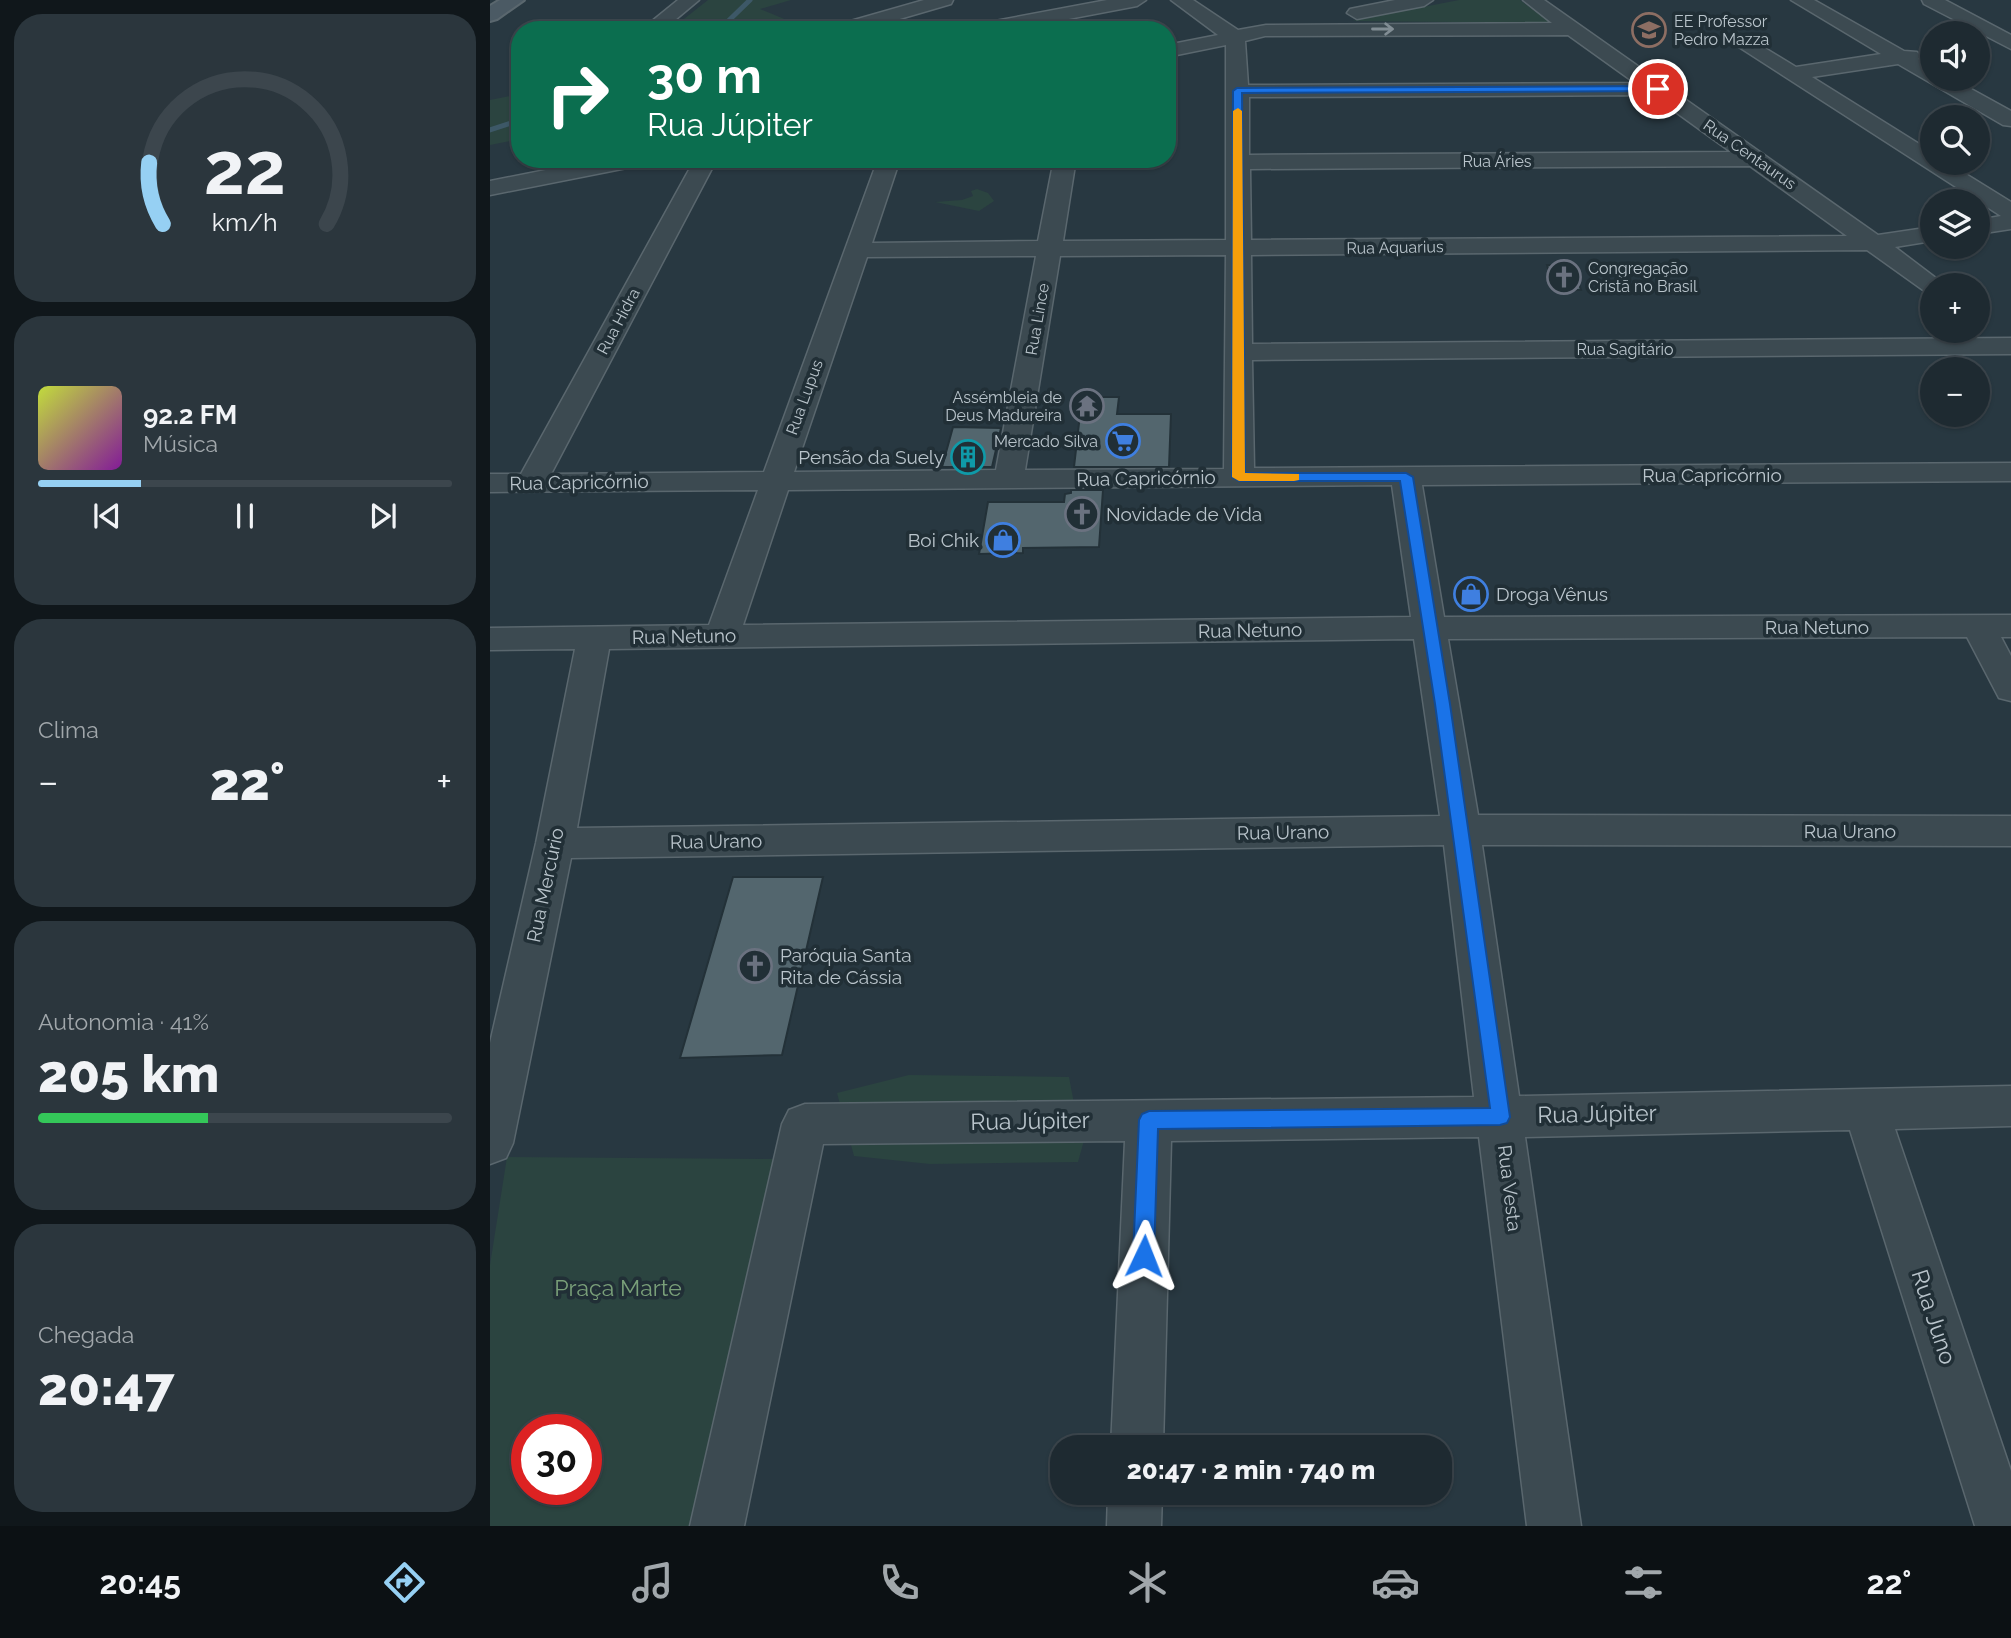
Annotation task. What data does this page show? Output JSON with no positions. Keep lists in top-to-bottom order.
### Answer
{
  "streets": {
    "street": [
      "Rua Centaurus",
      "Rua Áries",
      "Rua Aquarius",
      "Rua Lince",
      "Rua Hidra",
      "Rua Sagitário",
      "Rua Lupus",
      "Rua Capricórnio",
      "Rua Netuno",
      "Rua Urano",
      "Rua Mercúrio",
      "Rua Júpiter",
      "Rua Vesta",
      "Rua Juno"
    ]
  },
  "crossings": [
    ["Rua Centaurus", "Rua Áries"],
    ["Rua Centaurus", "Rua Aquarius"],
    ["Rua Aquarius", "Rua Lince"],
    ["Rua Aquarius", "Rua Lupus"],
    ["Rua Lince", "Rua Capricórnio"],
    ["Rua Hidra", "Rua Capricórnio"],
    ["Rua Lupus", "Rua Capricórnio"],
    ["Rua Lupus", "Rua Netuno"],
    ["Rua Capricórnio", "Rua Vesta"],
    ["Rua Netuno", "Rua Mercúrio"],
    ["Rua Netuno", "Rua Vesta"],
    ["Rua Urano", "Rua Mercúrio"],
    ["Rua Urano", "Rua Vesta"],
    ["Rua Júpiter", "Rua Vesta"],
    ["Rua Júpiter", "Rua Juno"]
  ],
  "parks": ["Praça Marte"],
  "places": {
    "school or university": ["EE Professor Pedro Mazza"],
    "church": ["Congregação Cristã no Brasil", "Novidade de Vida", "Paróquia Santa Rita de Cássia"],
    "temple": ["Assémbleia de Deus Madureira"],
    "supermarket": ["Mercado Silva"],
    "building": ["Pensão da Suely"],
    "shop": ["Boi Chik", "Droga Vênus"]
  },
  "page": {
    "map_buttons": ["+", "−"],
    "turn": ["30 m", "Rua Júpiter"],
    "song": ["92.2 FM", "Música"],
    "tile": [
      "Clima",
      ["Autonomia · 41%", "205 km"],
      ["Chegada", "20:47"]
    ],
    "heat": ["−", "22°", "+"],
    "limit": "30",
    "trip": "20:47 · 2 min · 740 m",
    "tabs": ["20:45", "22°"],
    "gauge": ["22", "km/h"]
  }
}
